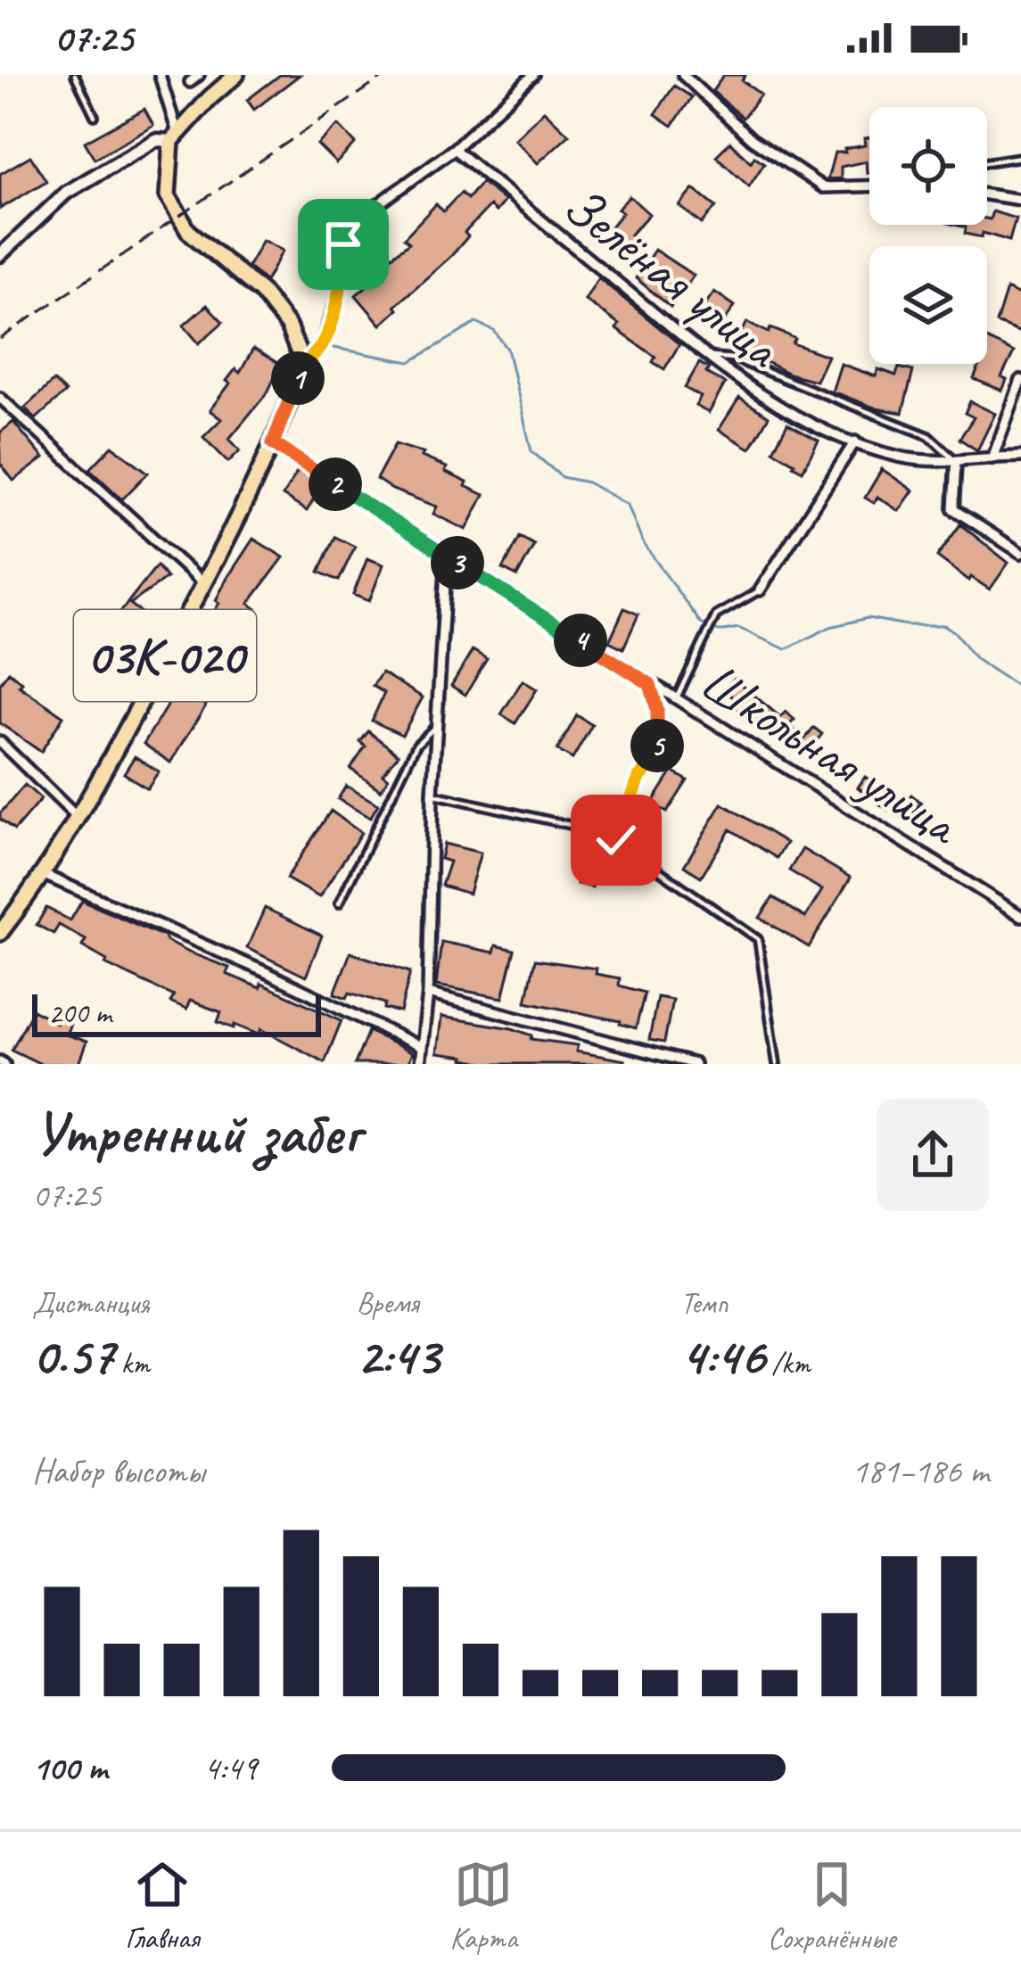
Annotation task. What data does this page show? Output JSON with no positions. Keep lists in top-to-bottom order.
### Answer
{
  "streets": {
    "main road": ["03К-020"],
    "street": ["Зелёная улица", "Школьная улица"]
  },
  "crossings": [
    ["03К-020", "Школьная улица"]
  ],
  "scale_bar": "200 m",
  "page": {
    "status": "07:25",
    "pins": [
      "1",
      "2",
      "3",
      "4",
      "5"
    ],
    "scale": "200 m",
    "heading": ["Утренний забег", "07:25"],
    "stats": [
      ["Дистанция", "0.57 km"],
      ["Время", "2:43"],
      ["Темп", "4:46 /km"]
    ],
    "chart": ["Набор высоты", "181–186 m"],
    "list": [
      {
        "name": "100 m",
        "note": "4:49"
      }
    ],
    "tabs": ["Главная", "Карта", "Сохранённые"]
  }
}
